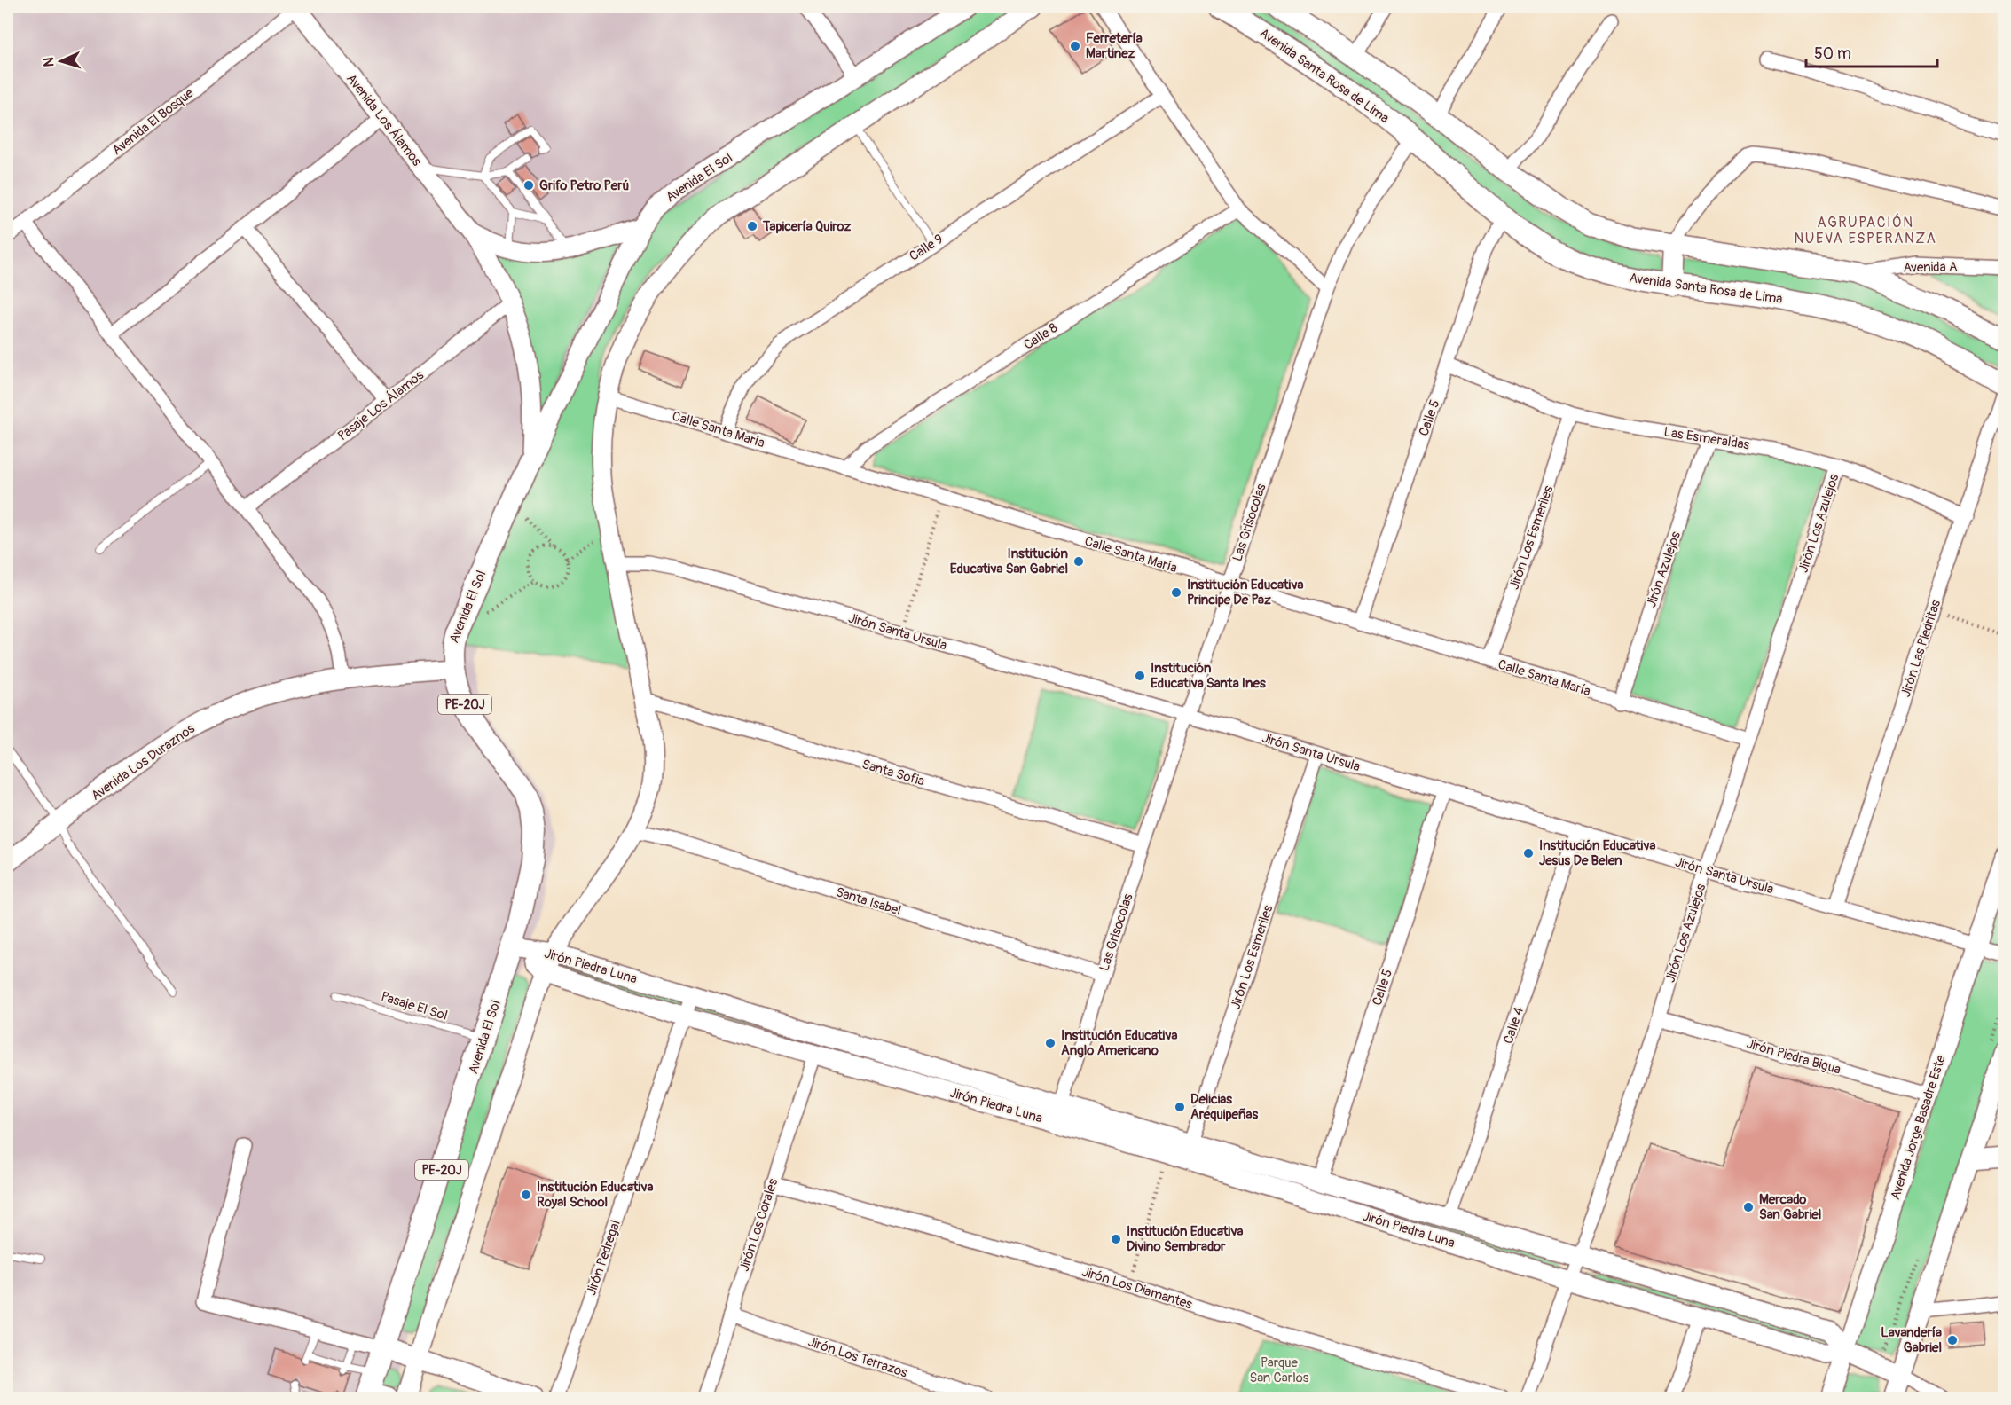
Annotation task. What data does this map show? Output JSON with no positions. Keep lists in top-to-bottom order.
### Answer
{
  "streets": {
    "main road": [
      "Avenida Santa Rosa de Lima",
      "Avenida Los Álamos",
      "Avenida El Sol",
      "PE-20J",
      "Avenida Los Duraznos",
      "Jirón Piedra Luna",
      "Avenida Jorge Basadre Este"
    ],
    "street": [
      "Avenida El Bosque",
      "Calle 9",
      "Avenida A",
      "Calle 8",
      "Pasaje Los Álamos",
      "Calle 5",
      "Calle Santa María",
      "Las Esmeraldas",
      "Las Grisocolas",
      "Jirón Los Azulejos",
      "Jirón Los Esmeriles",
      "Jirón Azulejos",
      "Jirón Santa Ursula",
      "Jirón Las Piedritas",
      "Santa Sofia",
      "Santa Isabel",
      "Calle 4",
      "Jirón Piedra Bigua",
      "Jirón Los Corales",
      "Jirón Pedregal",
      "Jirón Los Diamantes",
      "Jirón Los Terrazos"
    ],
    "lane": ["Pasaje El Sol"]
  },
  "crossings": [
    ["Avenida Santa Rosa de Lima", "Calle 5"],
    ["Avenida Santa Rosa de Lima", "Las Grisocolas"],
    ["Avenida Los Álamos", "Avenida El Bosque"],
    ["Avenida Los Álamos", "Avenida El Sol"],
    ["Avenida Los Álamos", "Pasaje Los Álamos"],
    ["Avenida El Sol", "Avenida Los Duraznos"],
    ["Avenida El Sol", "Jirón Piedra Luna"],
    ["Avenida El Sol", "Pasaje El Sol"],
    ["Calle 9", "Calle Santa María"],
    ["Calle 8", "Calle Santa María"],
    ["Calle 5", "Calle Santa María"],
    ["Calle 5", "Las Esmeraldas"],
    ["Calle 5", "Jirón Santa Ursula"],
    ["Calle 5", "Jirón Piedra Luna"],
    ["Calle Santa María", "Las Grisocolas"],
    ["Calle Santa María", "Jirón Los Azulejos"],
    ["Calle Santa María", "Jirón Los Esmeriles"],
    ["Calle Santa María", "Jirón Azulejos"],
    ["Las Esmeraldas", "Jirón Los Azulejos"],
    ["Las Esmeraldas", "Jirón Los Esmeriles"],
    ["Las Esmeraldas", "Jirón Azulejos"],
    ["Las Esmeraldas", "Jirón Las Piedritas"],
    ["Las Grisocolas", "Jirón Santa Ursula"],
    ["Las Grisocolas", "Santa Sofia"],
    ["Las Grisocolas", "Santa Isabel"],
    ["Las Grisocolas", "Jirón Piedra Luna"],
    ["Jirón Los Azulejos", "Jirón Santa Ursula"],
    ["Jirón Los Azulejos", "Jirón Piedra Luna"],
    ["Jirón Los Azulejos", "Jirón Piedra Bigua"],
    ["Jirón Los Esmeriles", "Jirón Santa Ursula"],
    ["Jirón Los Esmeriles", "Jirón Piedra Luna"],
    ["Jirón Santa Ursula", "Jirón Las Piedritas"],
    ["Jirón Santa Ursula", "Calle 4"],
    ["Jirón Santa Ursula", "Avenida Jorge Basadre Este"],
    ["PE-20J", "Jirón Piedra Luna"],
    ["Jirón Piedra Luna", "Calle 4"],
    ["Jirón Piedra Luna", "Avenida Jorge Basadre Este"],
    ["Jirón Piedra Luna", "Jirón Los Corales"],
    ["Jirón Piedra Luna", "Jirón Pedregal"],
    ["Jirón Piedra Bigua", "Avenida Jorge Basadre Este"],
    ["Jirón Los Corales", "Jirón Los Diamantes"],
    ["Jirón Los Corales", "Jirón Los Terrazos"]
  ],
  "districts": ["AGRUPACIÓN NUEVA ESPERANZA"],
  "parks": ["Parque San Carlos"],
  "places": [
    "Ferretería Martinez",
    "Grifo Petro Perú",
    "Tapicería Quiroz",
    "Institución Educativa San Gabriel",
    "Institución Educativa Principe De Paz",
    "Institución Educativa Santa Ines",
    "Institución Educativa Jesus De Belen",
    "Institución Educativa Anglo Americano",
    "Delicias Arequipeñas",
    "Institución Educativa Royal School",
    "Mercado San Gabriel",
    "Institución Educativa Divino Sembrador",
    "Lavandería Gabriel"
  ],
  "scale_bar": "50 m",
  "north": "left"
}
